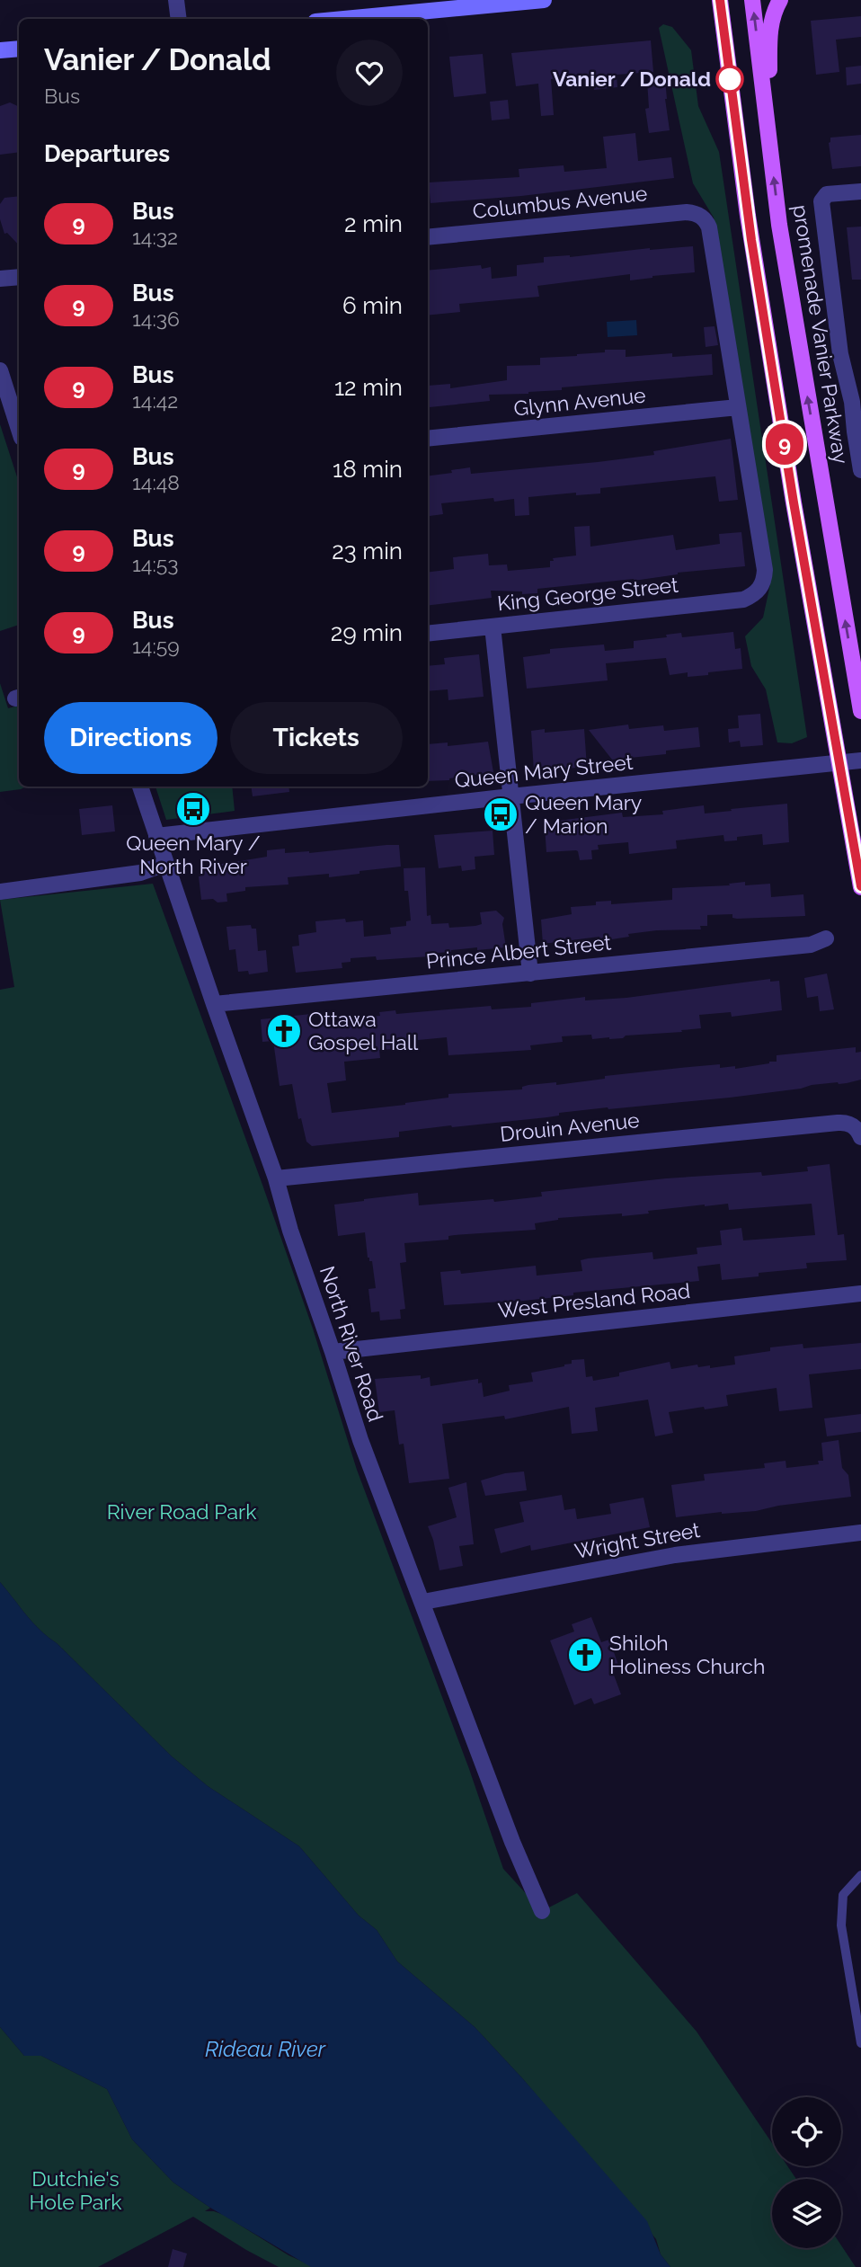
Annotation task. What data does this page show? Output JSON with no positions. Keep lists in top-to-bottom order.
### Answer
{
  "streets": {
    "main road": ["promenade Vanier Parkway"],
    "street": [
      "Columbus Avenue",
      "Glynn Avenue",
      "King George Street",
      "Queen Mary Street",
      "Prince Albert Street",
      "Drouin Avenue",
      "West Presland Road",
      "North River Road",
      "Wright Street"
    ]
  },
  "crossings": [
    ["Columbus Avenue", "Glynn Avenue"],
    ["Columbus Avenue", "King George Street"],
    ["Glynn Avenue", "King George Street"],
    ["Queen Mary Street", "North River Road"],
    ["Prince Albert Street", "North River Road"],
    ["Drouin Avenue", "North River Road"],
    ["West Presland Road", "North River Road"],
    ["North River Road", "Wright Street"]
  ],
  "water": ["Rideau River"],
  "parks": ["River Road Park", "Dutchie's Hole Park"],
  "places": {
    "other": ["Vanier / Donald"],
    "bus stop": ["Queen Mary / North River", "Queen Mary / Marion"],
    "church": ["Ottawa Gospel Hall", "Shiloh Holiness Church"]
  },
  "lines": ["bus line 9"],
  "page": {
    "on_map": "9",
    "heading": [
      ["Vanier / Donald", "Bus"],
      "Departures"
    ],
    "list": [
      {
        "mark": "9",
        "name": "Bus",
        "note": "14:32",
        "value": "2 min"
      },
      {
        "mark": "9",
        "name": "Bus",
        "note": "14:36",
        "value": "6 min"
      },
      {
        "mark": "9",
        "name": "Bus",
        "note": "14:42",
        "value": "12 min"
      },
      {
        "mark": "9",
        "name": "Bus",
        "note": "14:48",
        "value": "18 min"
      },
      {
        "mark": "9",
        "name": "Bus",
        "note": "14:53",
        "value": "23 min"
      },
      {
        "mark": "9",
        "name": "Bus",
        "note": "14:59",
        "value": "29 min"
      }
    ],
    "buttons": ["Directions", "Tickets"]
  }
}
